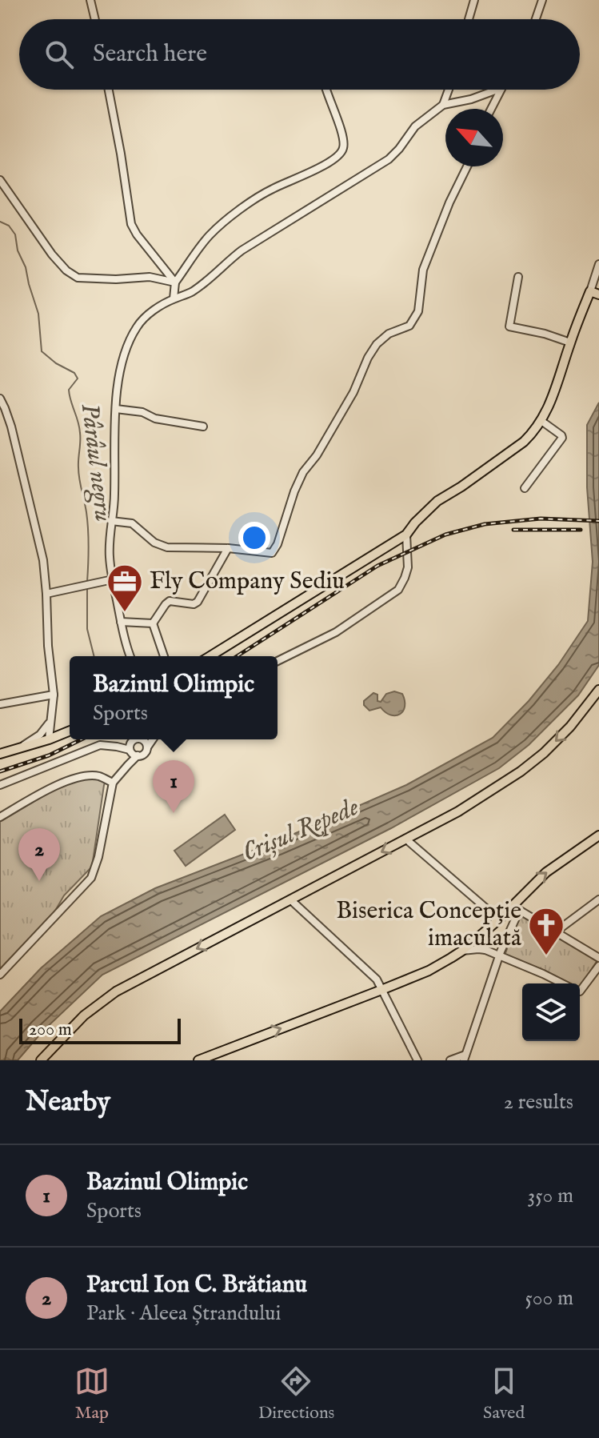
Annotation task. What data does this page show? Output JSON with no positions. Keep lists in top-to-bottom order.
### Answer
{
  "water": ["Pârâul negru", "Crișul Repede"],
  "places": {
    "office": ["Fly Company Sediu"],
    "church": ["Biserica Concepție imaculată"]
  },
  "scale_bar": "200 m",
  "north": "top left",
  "page": {
    "search": "Search here",
    "popup": ["Bazinul Olimpic", "Sports"],
    "pins": ["1", "2"],
    "scale": "200 m",
    "heading": ["Nearby", "2 results"],
    "list": [
      {
        "mark": "1",
        "name": "Bazinul Olimpic",
        "note": "Sports",
        "value": "350 m"
      },
      {
        "mark": "2",
        "name": "Parcul Ion C. Brătianu",
        "note": "Park · Aleea Ștrandului",
        "value": "500 m"
      }
    ],
    "nav": ["Map", "Directions", "Saved"]
  }
}
